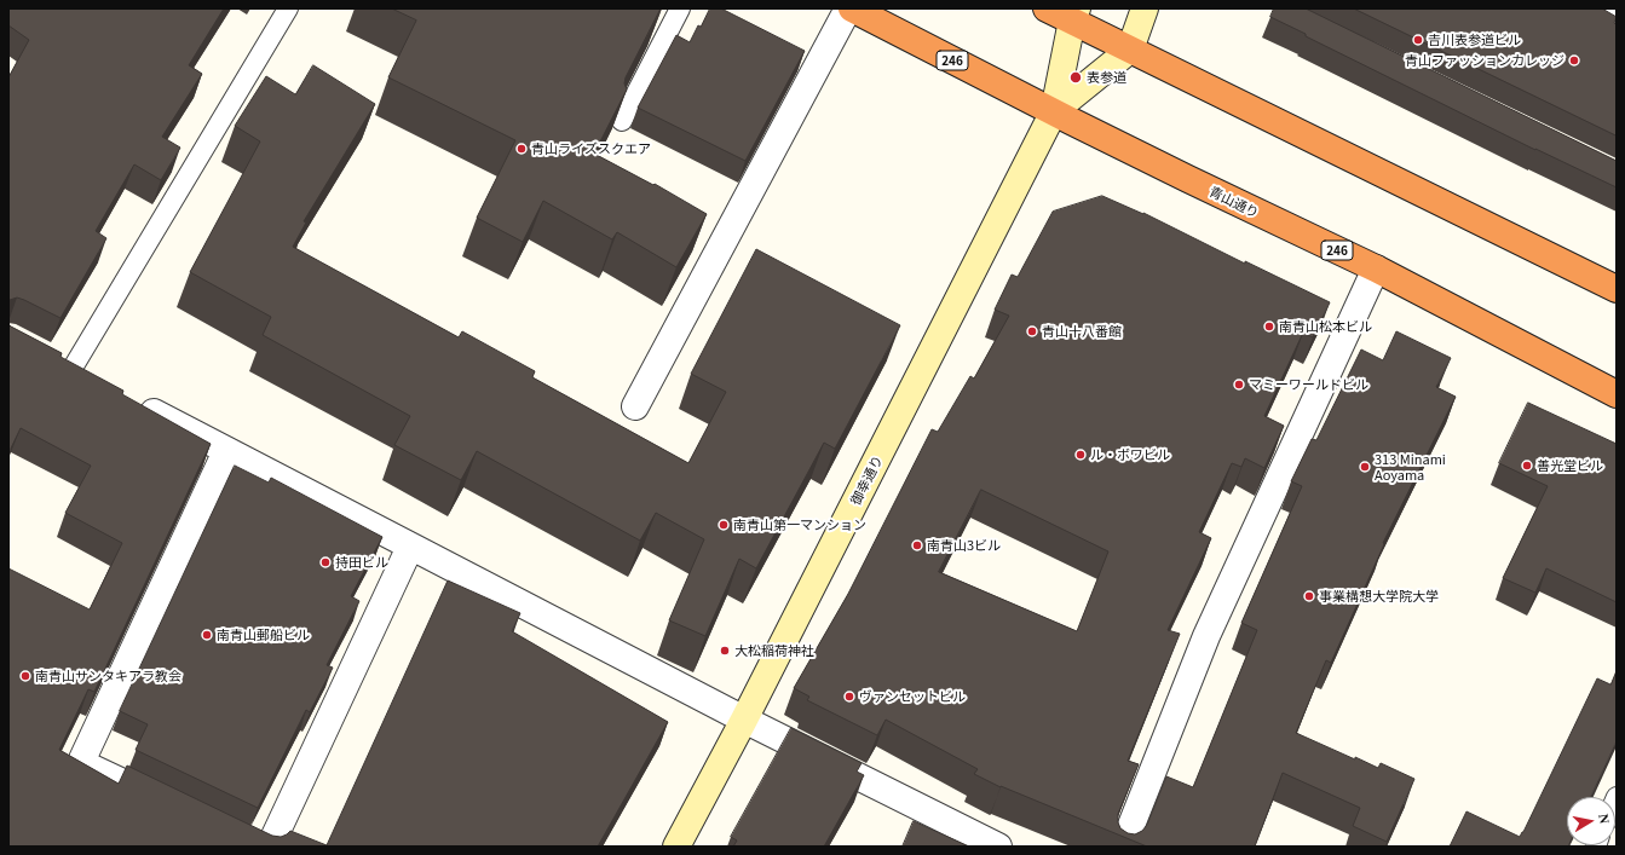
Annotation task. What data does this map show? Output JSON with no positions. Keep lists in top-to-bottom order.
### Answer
{
  "streets": {
    "highway": ["246", "青山通り"],
    "main road": ["御幸通り"]
  },
  "crossings": [
    ["青山通り", "御幸通り"]
  ],
  "places": [
    "𠮷川表参道ビル",
    "青山ファッションカレッジ",
    "表参道",
    "青山ライズスクエア",
    "南青山松本ビル",
    "青山十八番館",
    "マミーワールドビル",
    "ル・ボワビル",
    "善光堂ビル",
    "313 Minami Aoyama",
    "南青山第一マンション",
    "南青山3ビル",
    "持田ビル",
    "事業構想大学院大学",
    "南青山郵船ビル",
    "大松稲荷神社",
    "南青山サンタキアラ教会",
    "ヴァンセットビル"
  ],
  "north": "right"
}
